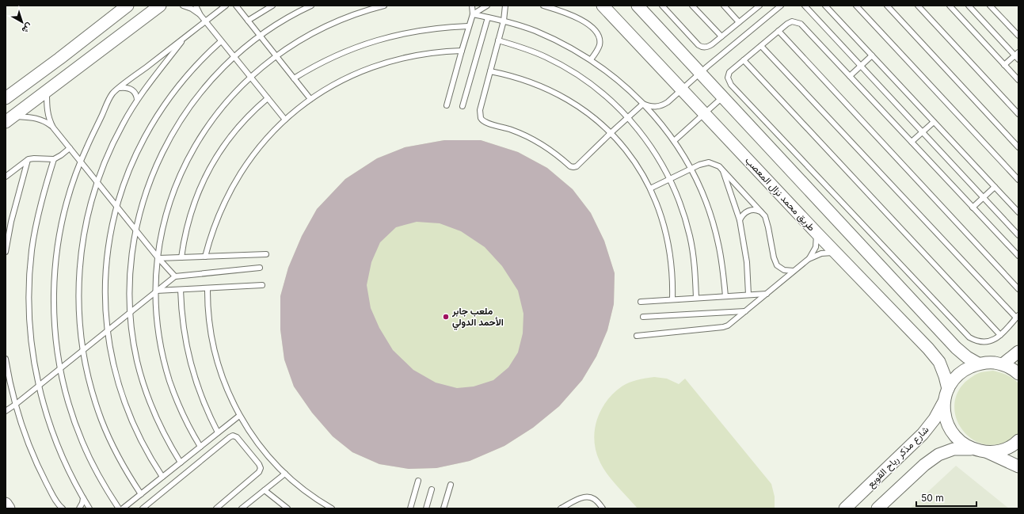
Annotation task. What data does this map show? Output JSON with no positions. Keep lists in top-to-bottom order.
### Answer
{
  "streets": {
    "street": ["طريق محمد نزال المعصب", "شارع مذكر رباح القوبع"]
  },
  "places": ["ملعب جابر الأحمد الدولي"],
  "scale_bar": "50 m",
  "north": "bottom right"
}
